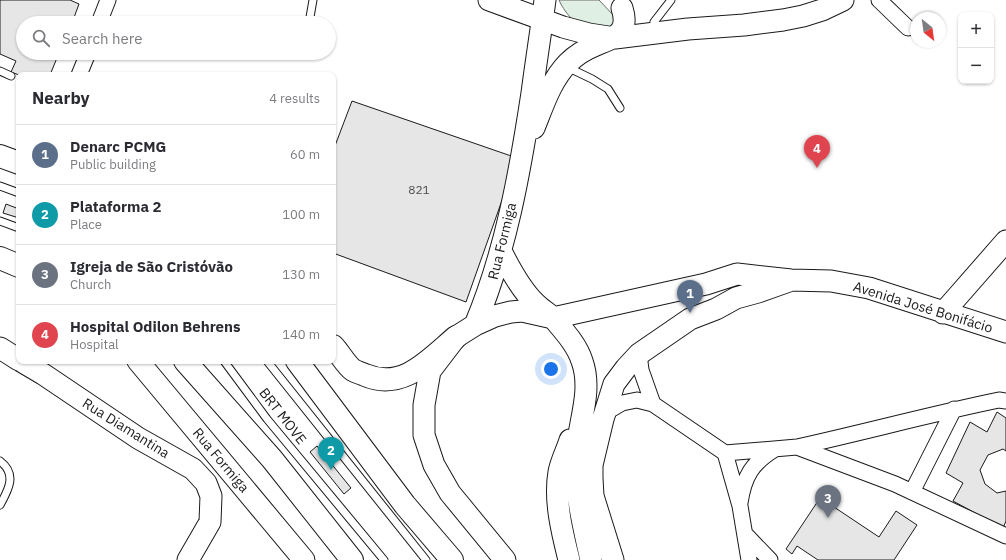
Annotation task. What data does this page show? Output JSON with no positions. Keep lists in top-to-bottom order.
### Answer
{
  "streets": {
    "street": ["Rua Formiga", "Avenida José Bonifácio", "Rua Diamantina"],
    "lane": ["BRT MOVE"]
  },
  "house_numbers": ["821"],
  "north": "bottom right",
  "page": {
    "map_buttons": ["+", "−"],
    "search": "Search here",
    "heading": ["Nearby", "4 results"],
    "list": [
      {
        "mark": "1",
        "name": "Denarc PCMG",
        "note": "Public building",
        "value": "60 m"
      },
      {
        "mark": "2",
        "name": "Plataforma 2",
        "note": "Place",
        "value": "100 m"
      },
      {
        "mark": "3",
        "name": "Igreja de São Cristóvão",
        "note": "Church",
        "value": "130 m"
      },
      {
        "mark": "4",
        "name": "Hospital Odilon Behrens",
        "note": "Hospital",
        "value": "140 m"
      }
    ],
    "pins": [
      "4",
      "1",
      "2",
      "3"
    ]
  }
}
